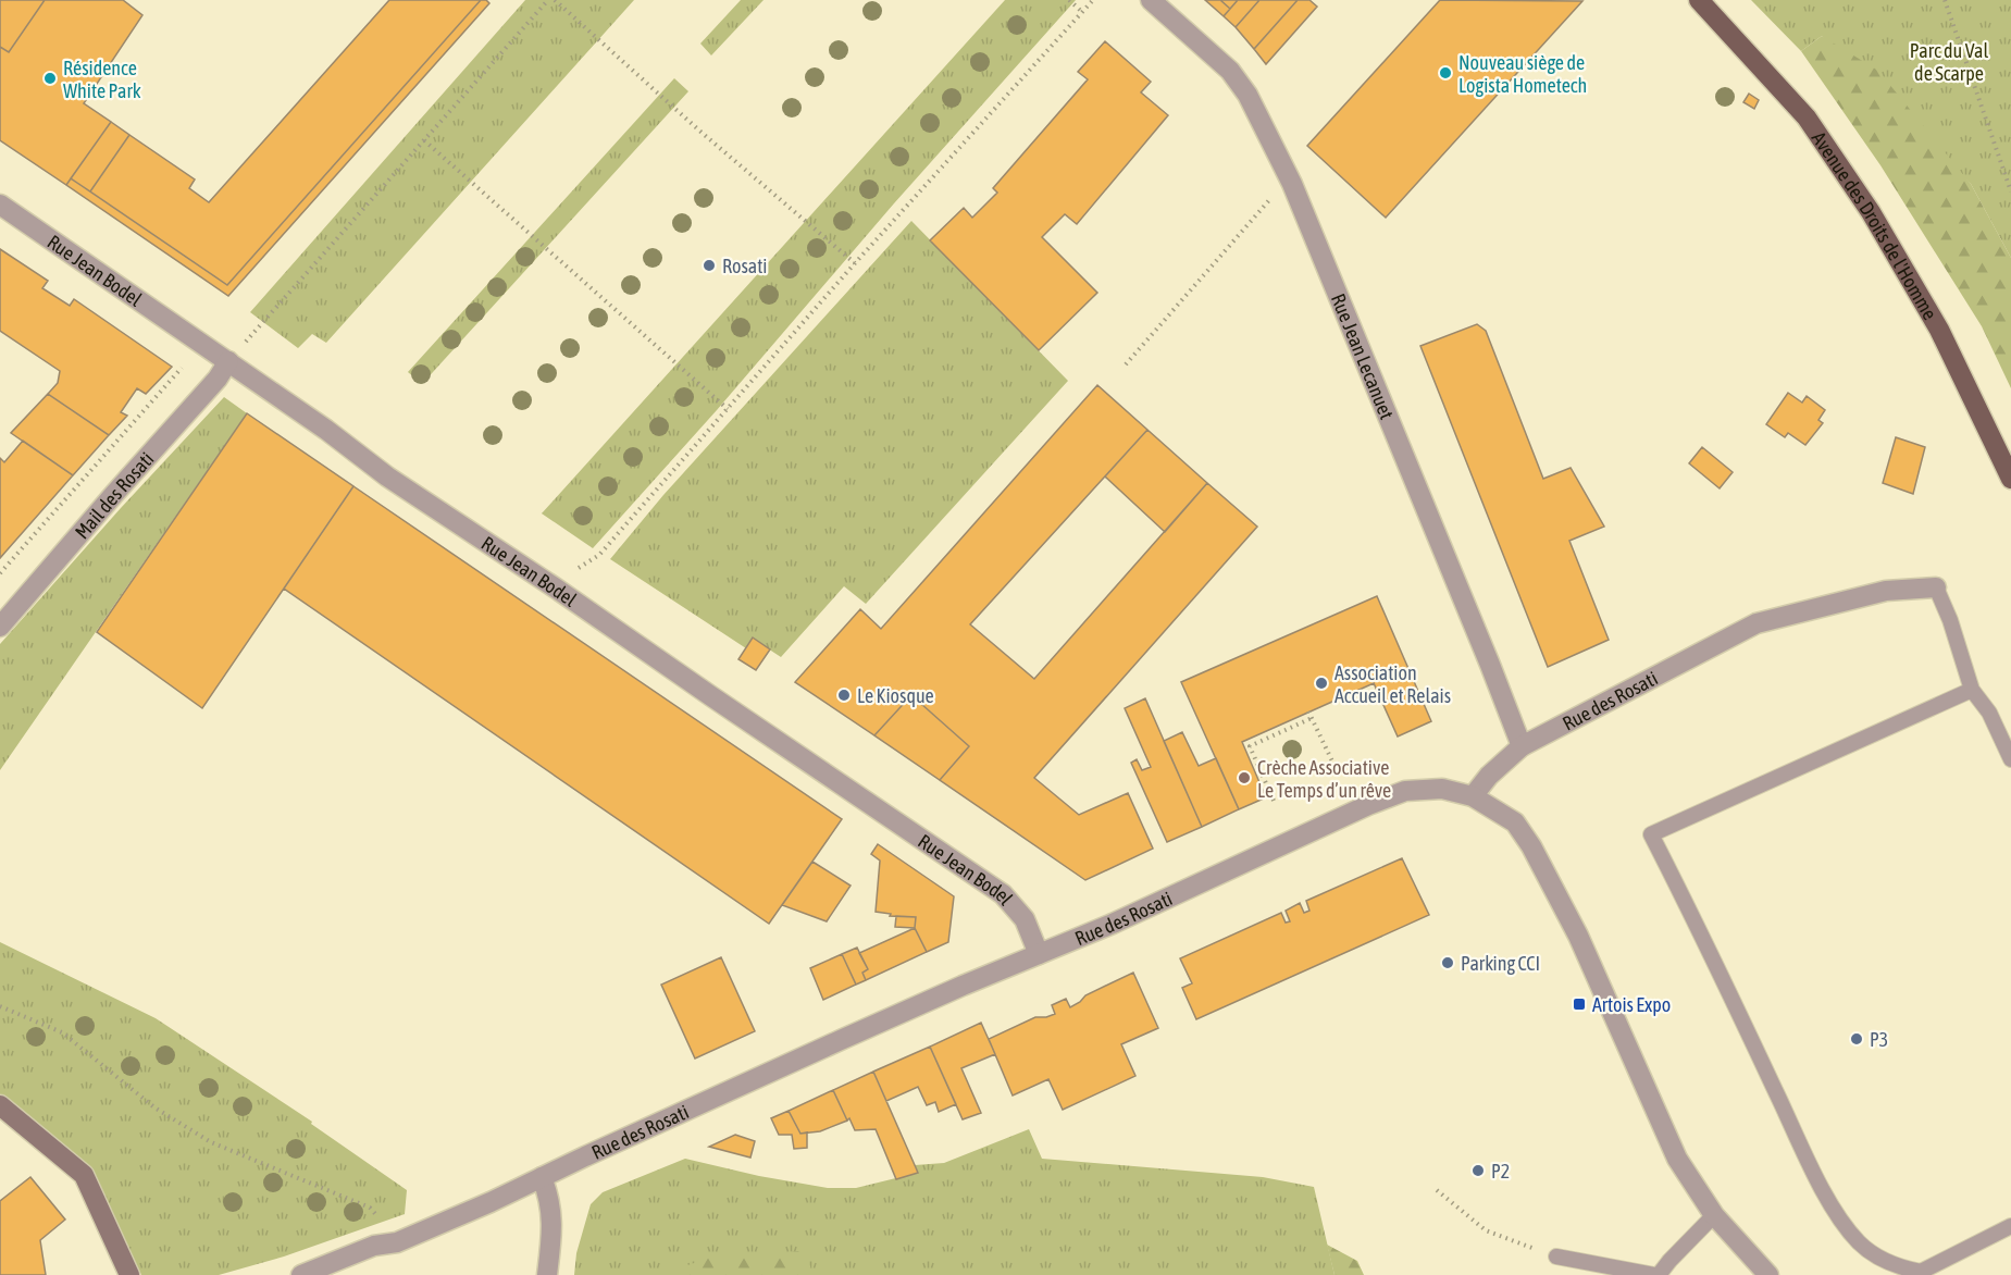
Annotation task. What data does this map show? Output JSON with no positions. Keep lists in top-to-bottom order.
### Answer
{
  "streets": {
    "main road": ["Avenue des Droits de l'Homme"],
    "street": [
      "Rue Jean Bodel",
      "Rue Jean Lecanuet",
      "Mail des Rosati",
      "Rue des Rosati"
    ]
  },
  "crossings": [
    ["Rue Jean Bodel", "Mail des Rosati"],
    ["Rue Jean Bodel", "Rue des Rosati"],
    ["Rue Jean Lecanuet", "Rue des Rosati"]
  ],
  "parks": ["Parc du Val de Scarpe"],
  "places": {
    "other": [
      "Nouveau siège de Logista Hometech",
      "Résidence White Park",
      "Rosati",
      "Association Accueil et Relais",
      "Le Kiosque",
      "Crèche Associative Le Temps d’un rêve",
      "Parking CCI",
      "P3",
      "P2"
    ],
    "transit": ["Artois Expo"]
  }
}
